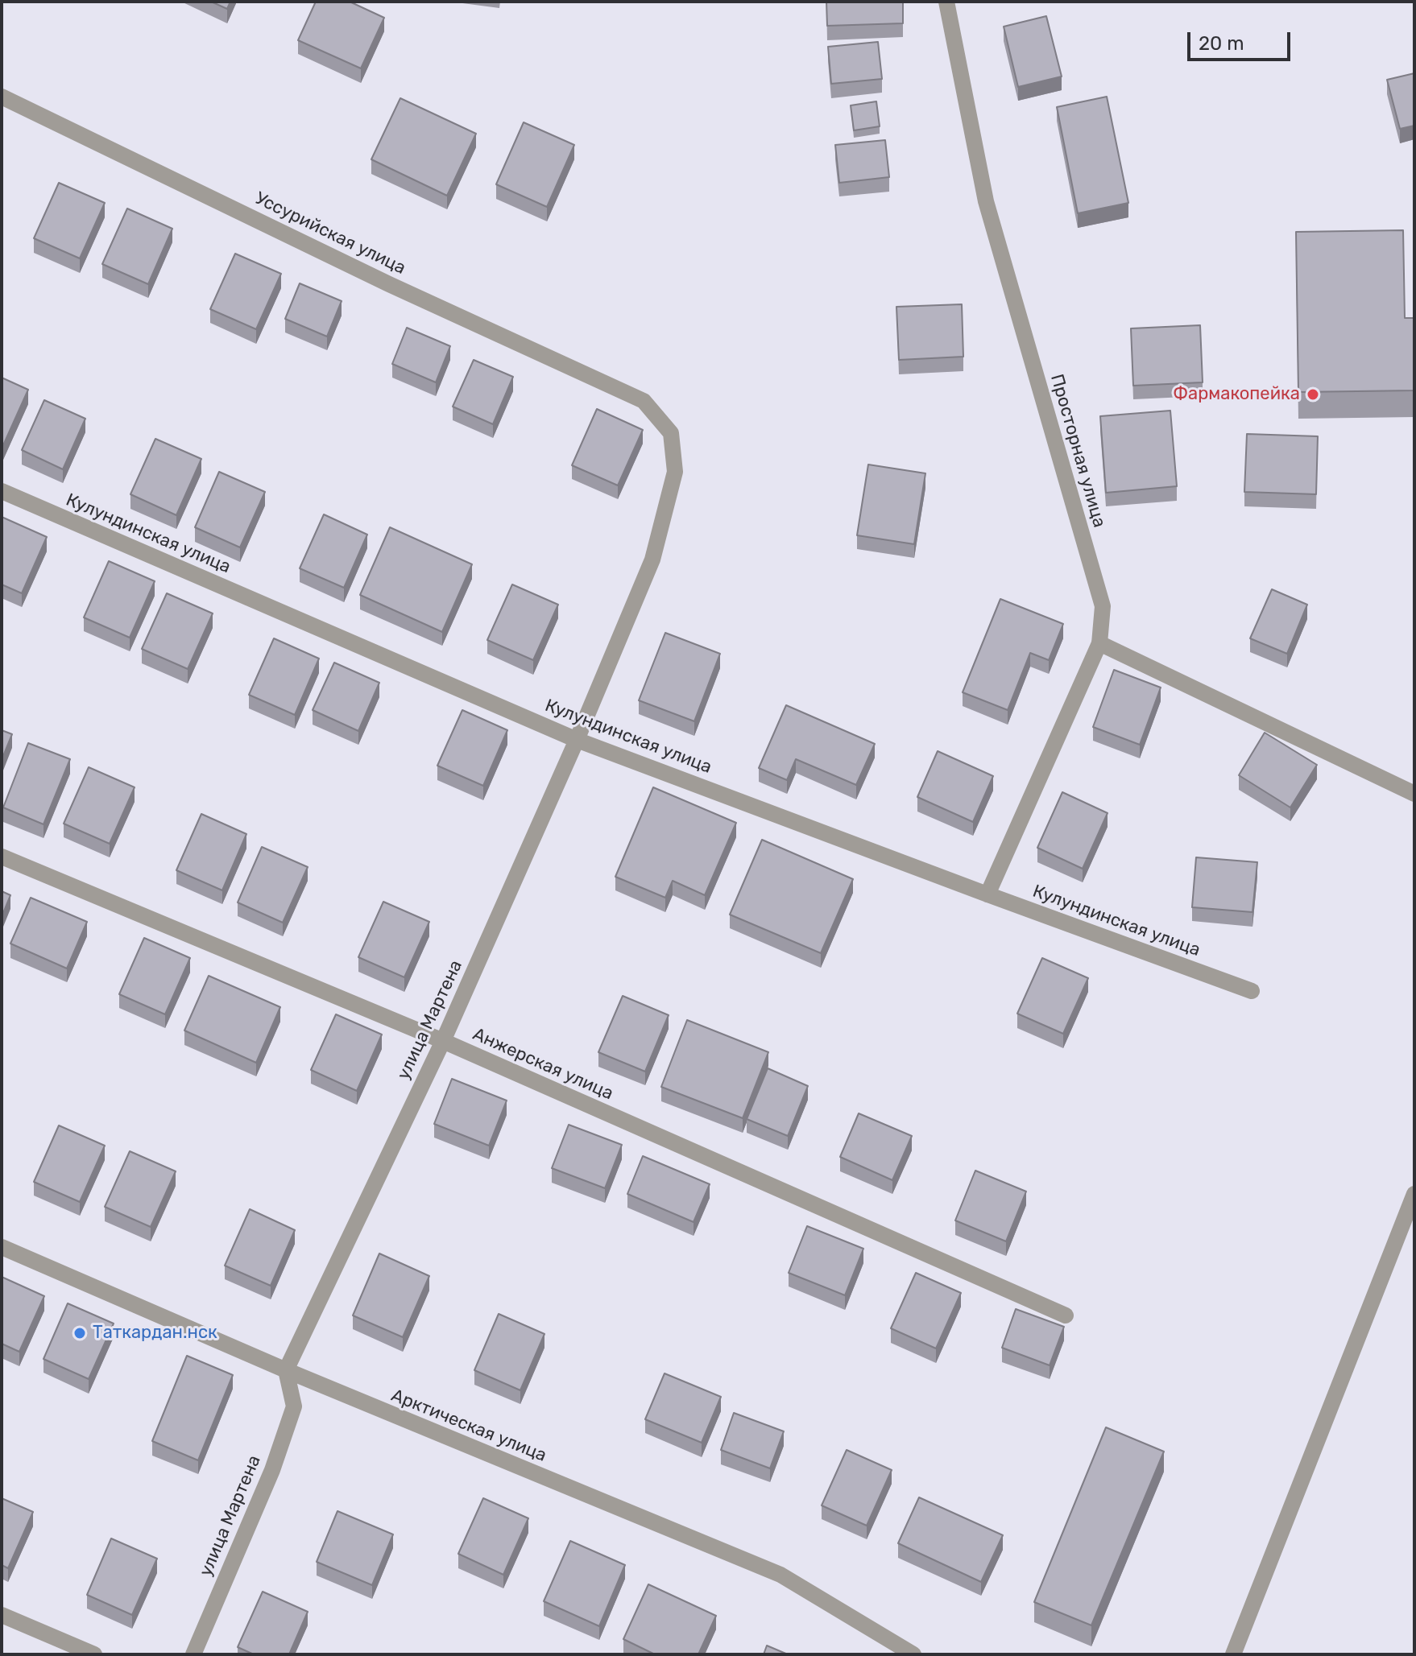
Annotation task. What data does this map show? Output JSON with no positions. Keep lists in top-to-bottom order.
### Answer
{
  "streets": {
    "street": [
      "Уссурийская улица",
      "Просторная улица",
      "Кулундинская улица",
      "улица Мартена",
      "Анжерская улица",
      "Арктическая улица"
    ]
  },
  "crossings": [
    ["Уссурийская улица", "улица Мартена"],
    ["Просторная улица", "Кулундинская улица"],
    ["Кулундинская улица", "улица Мартена"],
    ["улица Мартена", "Анжерская улица"],
    ["улица Мартена", "Арктическая улица"]
  ],
  "places": ["Фармакопейка", "Таткардан.нск"],
  "scale_bar": "20 m"
}
